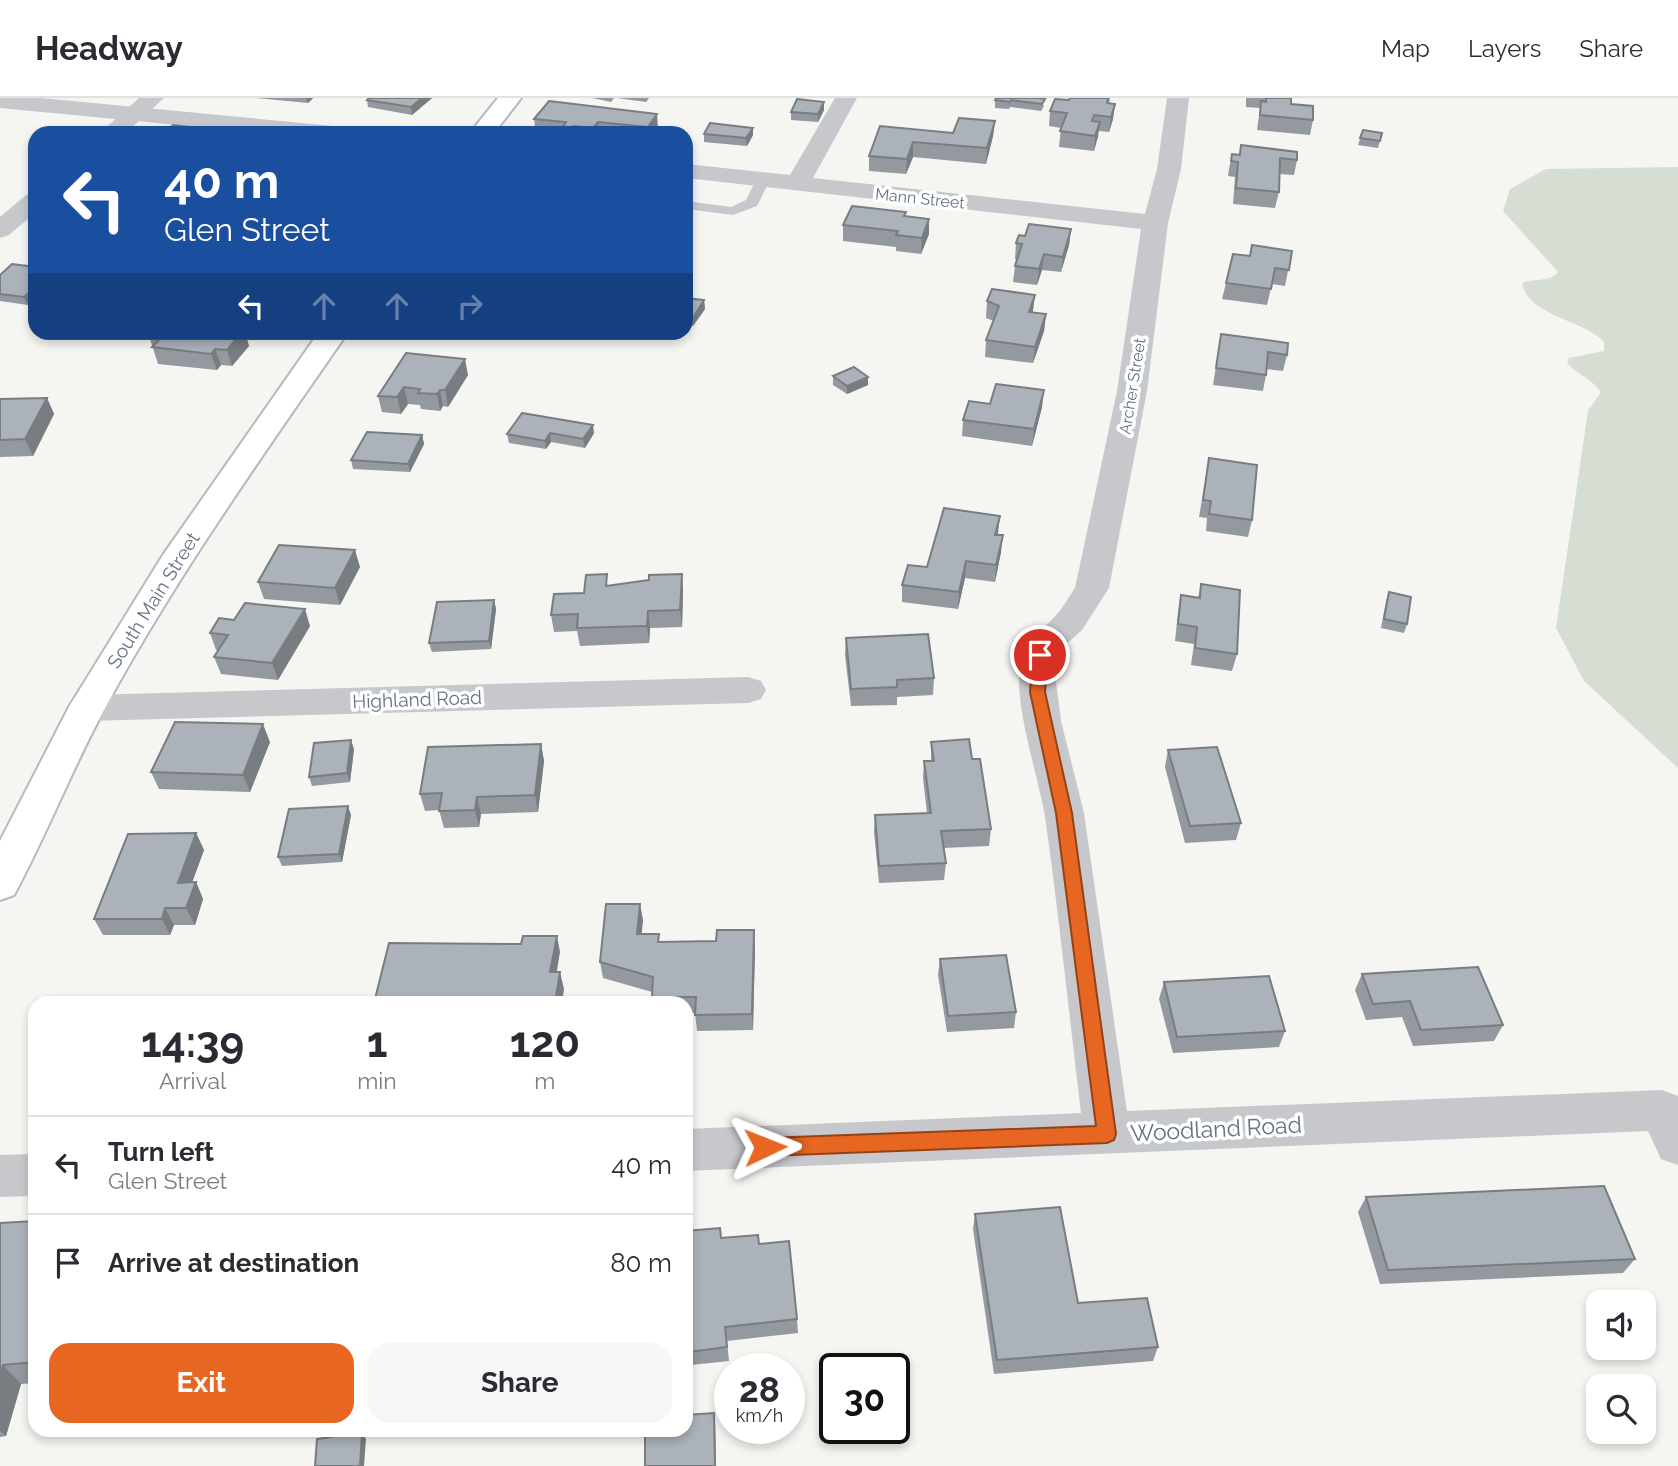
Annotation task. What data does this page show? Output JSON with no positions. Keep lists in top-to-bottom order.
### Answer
{
  "streets": {
    "main road": ["South Main Street"],
    "street": [
      "Mann Street",
      "Archer Street",
      "Highland Road",
      "Woodland Road"
    ]
  },
  "crossings": [
    ["Mann Street", "Archer Street"],
    ["Archer Street", "Woodland Road"],
    ["South Main Street", "Highland Road"]
  ],
  "page": {
    "header": "Headway",
    "nav": ["Map", "Layers", "Share"],
    "turn": ["40 m", "Glen Street"],
    "eta": [
      "14:39",
      "Arrival",
      "1",
      "min",
      "120",
      "m"
    ],
    "list": [
      {
        "name": "Turn left",
        "note": "Glen Street",
        "value": "40 m"
      },
      {
        "name": "Arrive at destination",
        "value": "80 m"
      }
    ],
    "buttons": ["Exit", "Share"],
    "speed": "28 km/h",
    "limit": "30"
  }
}
